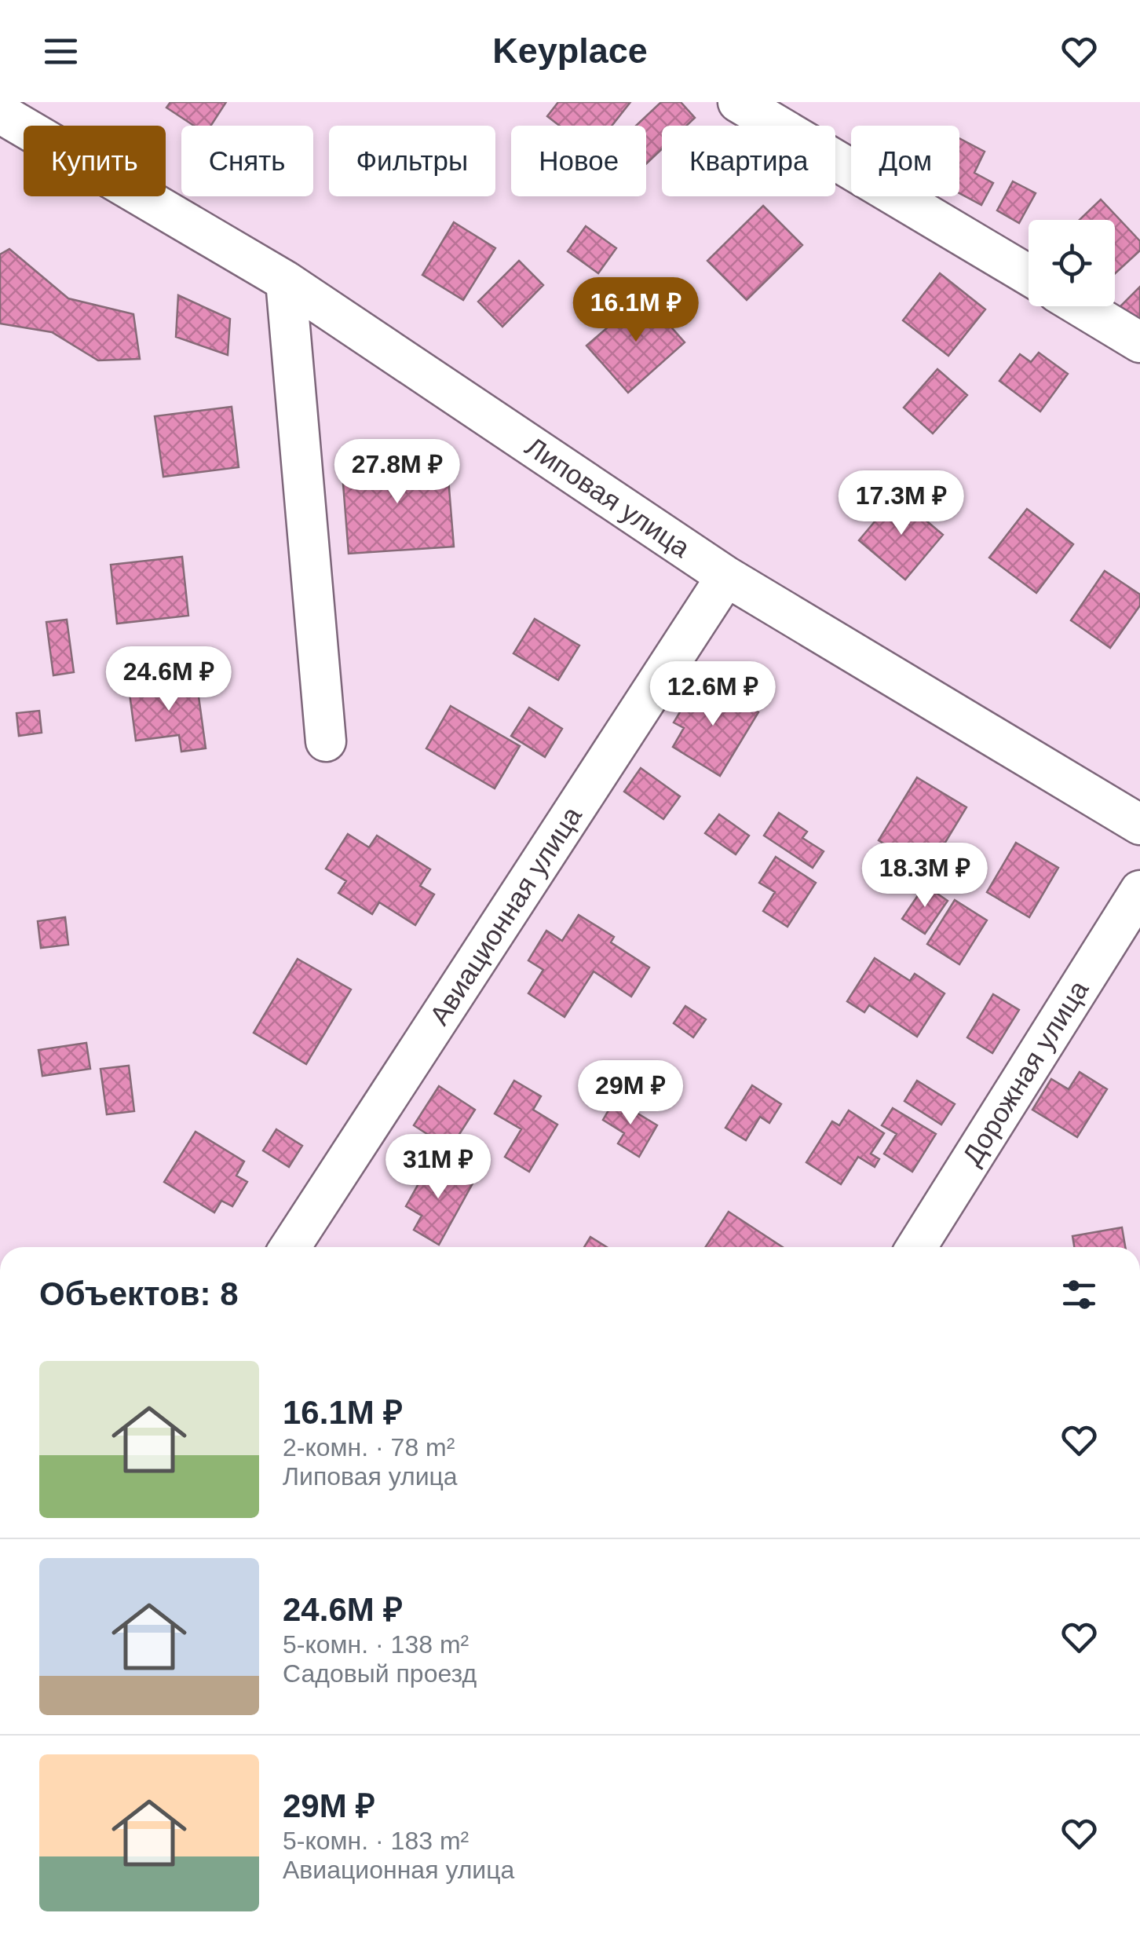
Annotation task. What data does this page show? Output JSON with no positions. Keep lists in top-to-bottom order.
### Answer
{
  "streets": {
    "street": ["Липовая улица", "Авиационная улица", "Дорожная улица"]
  },
  "crossings": [
    ["Липовая улица", "Авиационная улица"]
  ],
  "page": {
    "header": "Keyplace",
    "chip": [
      "Купить",
      "Снять",
      "Фильтры",
      "Новое",
      "Квартира",
      "Дом"
    ],
    "price": [
      "16.1M ₽",
      "27.8M ₽",
      "17.3M ₽",
      "24.6M ₽",
      "12.6M ₽",
      "18.3M ₽",
      "29M ₽",
      "31M ₽"
    ],
    "heading": "Объектов: 8",
    "list": [
      {
        "name": "16.1M ₽",
        "note": "2-комн. · 78 m² · Липовая улица"
      },
      {
        "name": "24.6M ₽",
        "note": "5-комн. · 138 m² · Садовый проезд"
      },
      {
        "name": "29M ₽",
        "note": "5-комн. · 183 m² · Авиационная улица"
      }
    ]
  }
}
